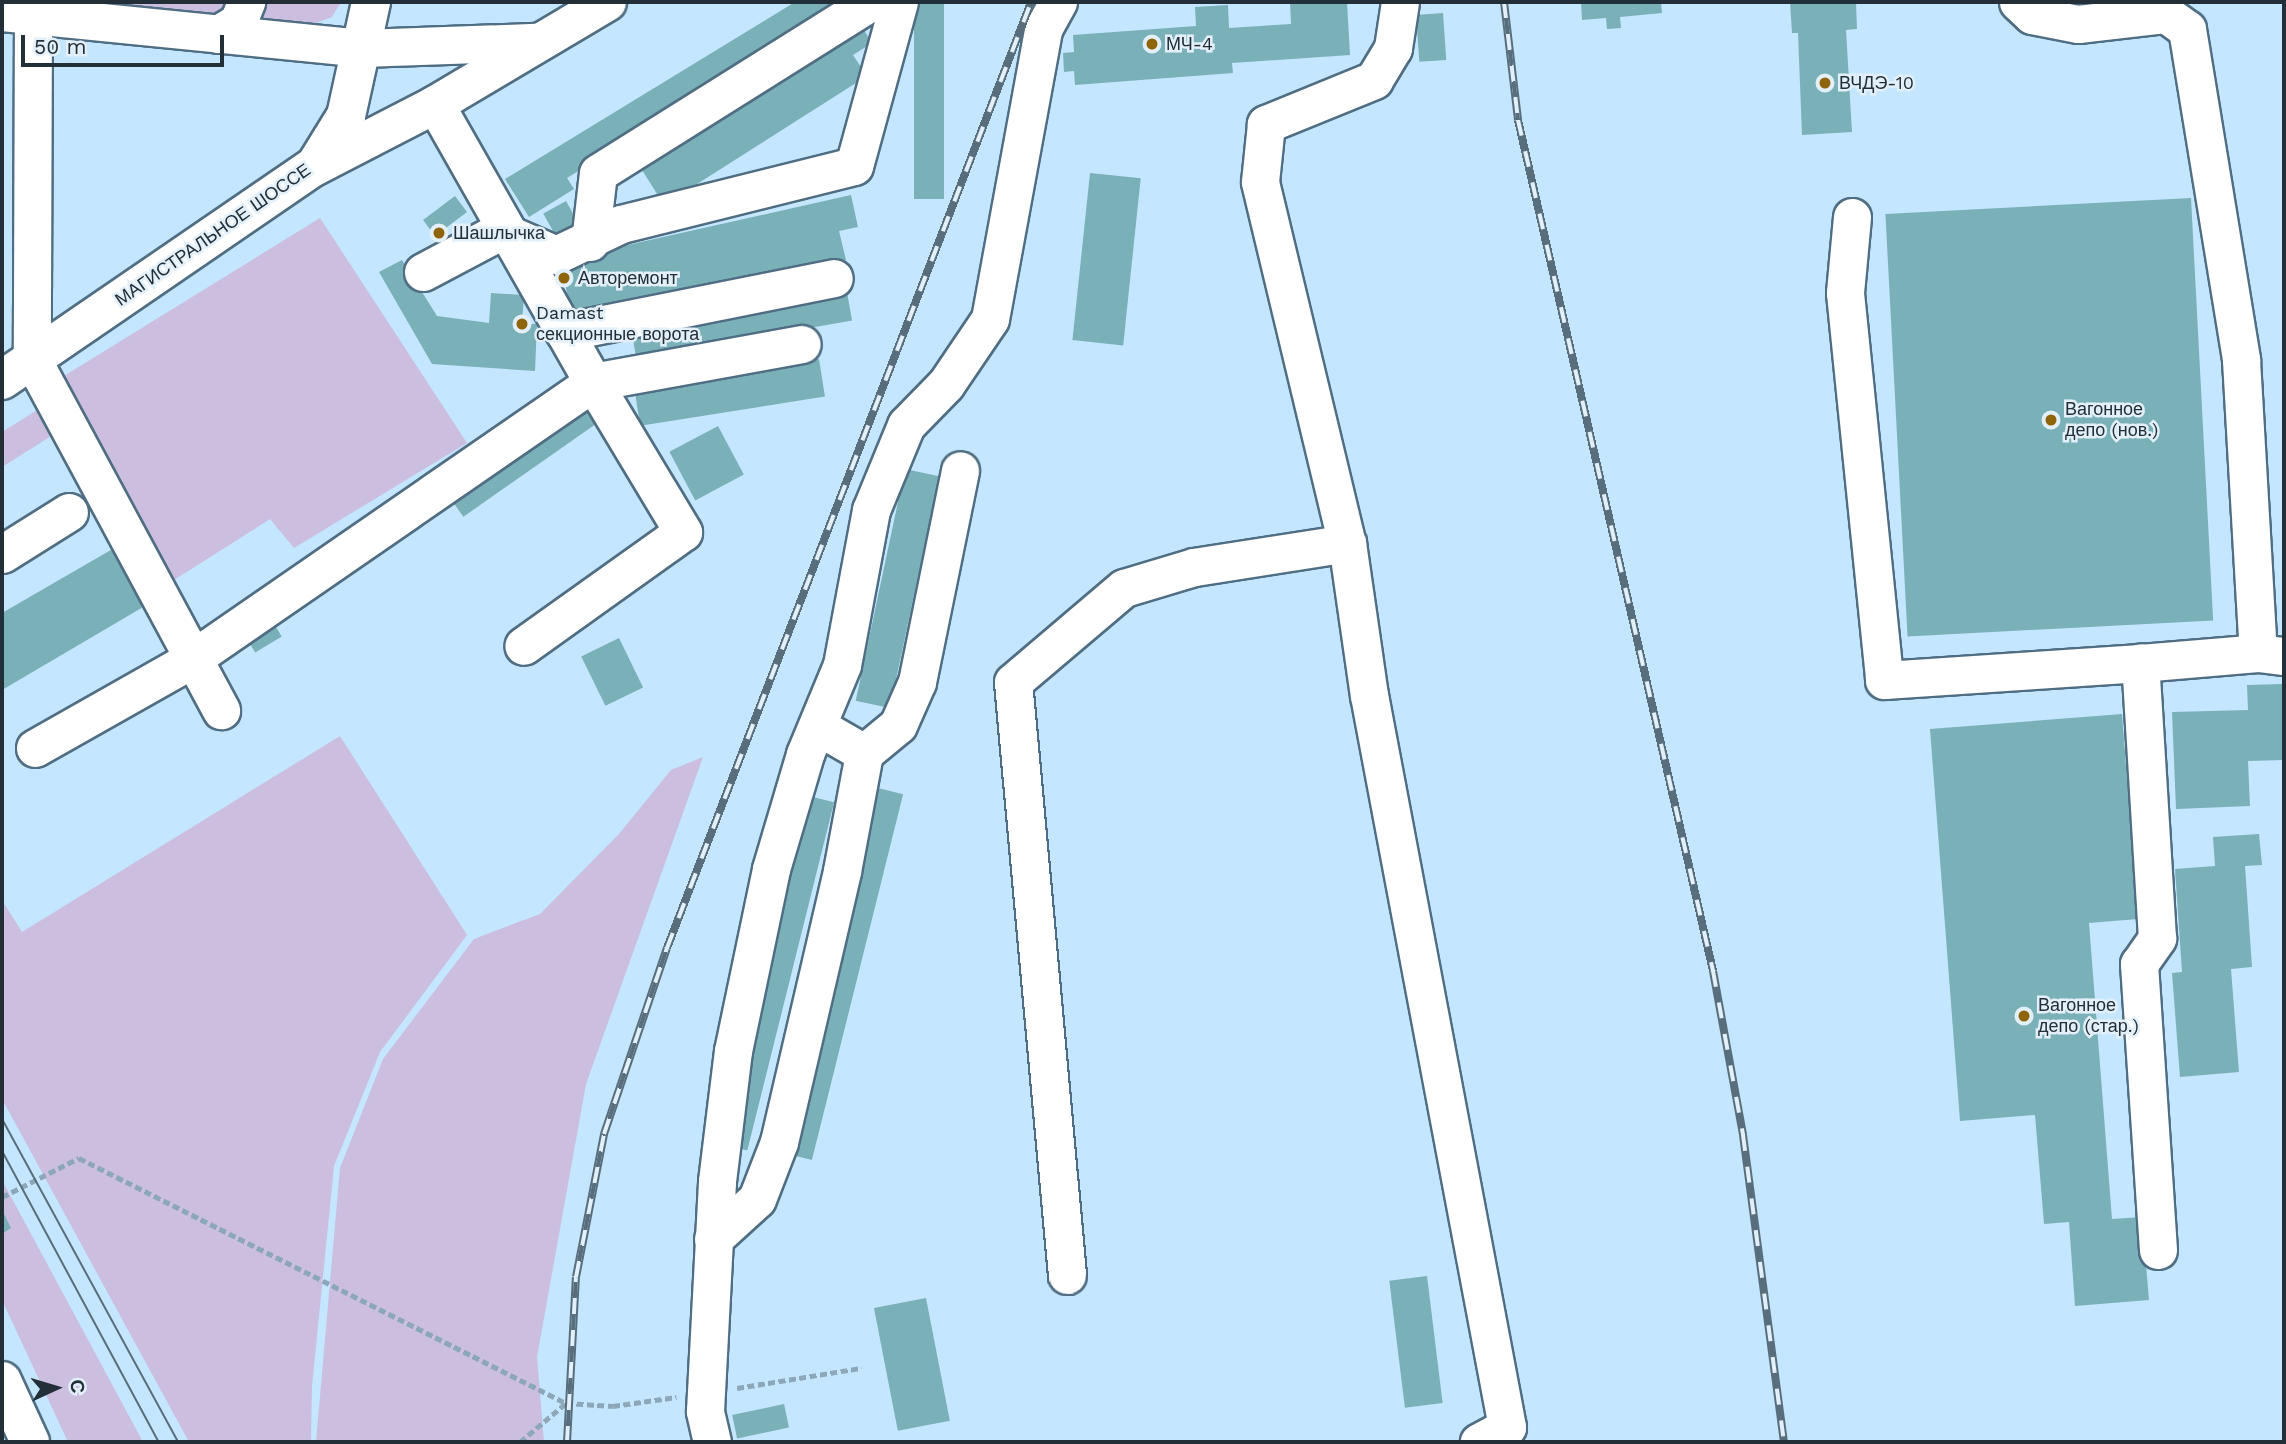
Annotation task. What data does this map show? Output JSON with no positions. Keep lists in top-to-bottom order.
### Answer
{
  "streets": {
    "main road": ["МАГИСТРАЛЬНОЕ ШОССЕ"]
  },
  "places": [
    "МЧ-4",
    "ВЧДЭ-10",
    "Шашлычка",
    "Авторемонт",
    "Damast секционные ворота",
    "Вагонное депо (нов.)",
    "Вагонное депо (стар.)"
  ],
  "scale_bar": "50 m",
  "north": "right"
}
